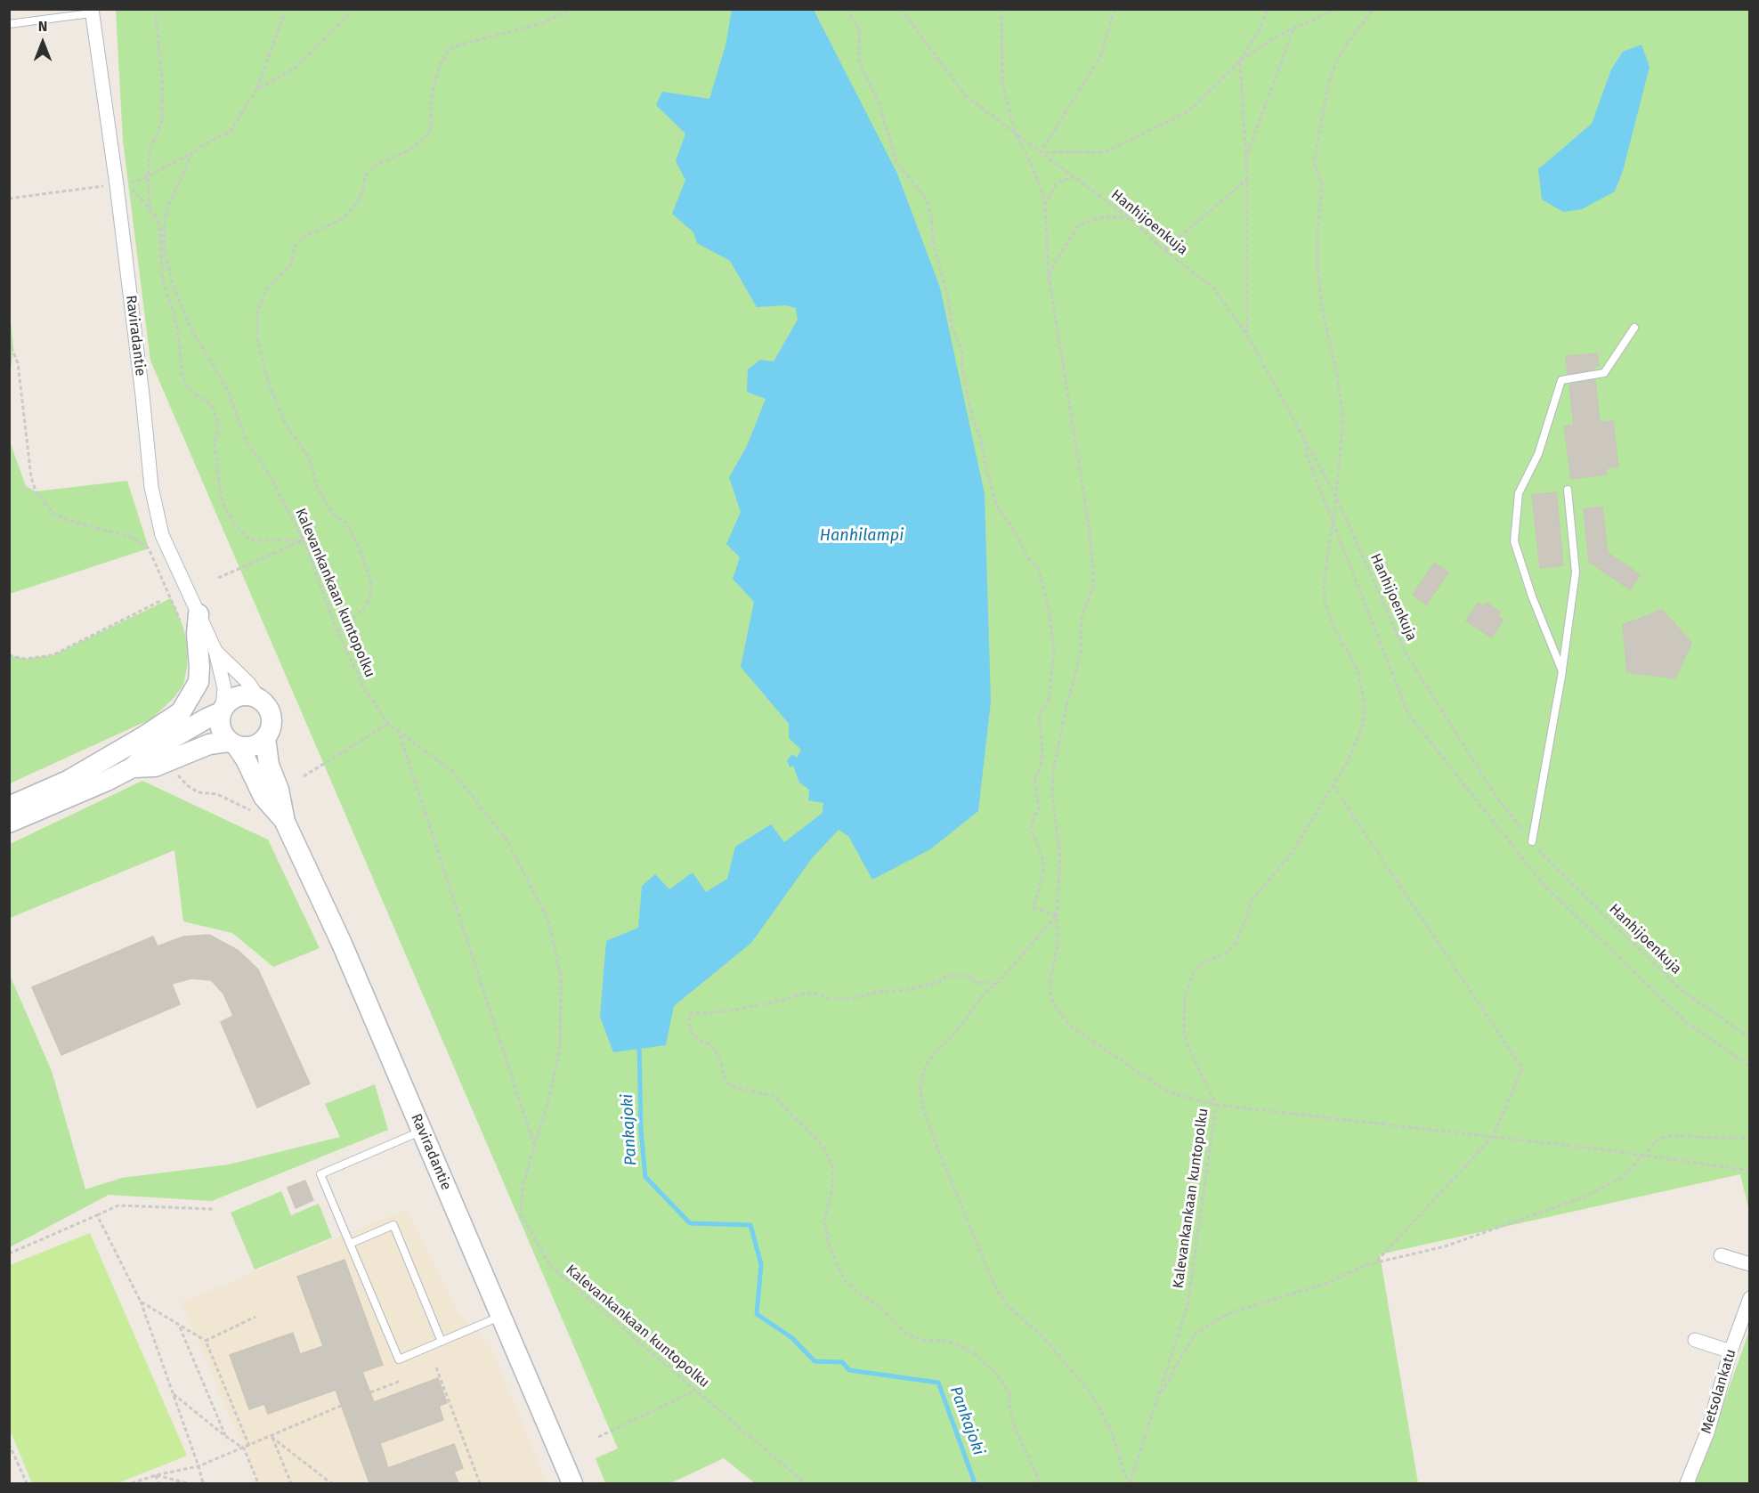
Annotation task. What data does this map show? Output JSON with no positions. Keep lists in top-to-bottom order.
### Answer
{
  "streets": {
    "street": ["Raviradantie", "Metsolankatu"],
    "path": ["Hanhijoenkuja", "Kalevankankaan kuntopolku"]
  },
  "crossings": [
    ["Hanhijoenkuja", "Kalevankankaan kuntopolku"]
  ],
  "water": ["Hanhilampi", "Pankajoki"],
  "north": "top"
}
